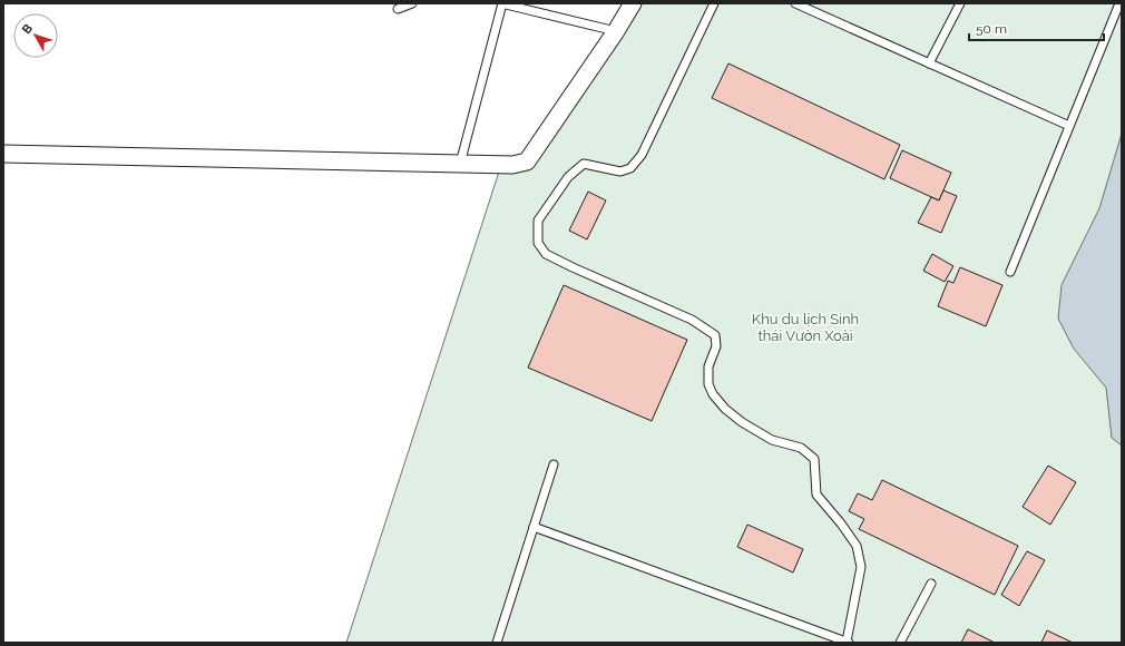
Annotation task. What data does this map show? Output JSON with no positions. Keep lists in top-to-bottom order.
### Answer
{
  "parks": ["Khu du lịch Sinh thái Vườn Xoài"],
  "scale_bar": "50 m",
  "north": "top left"
}
